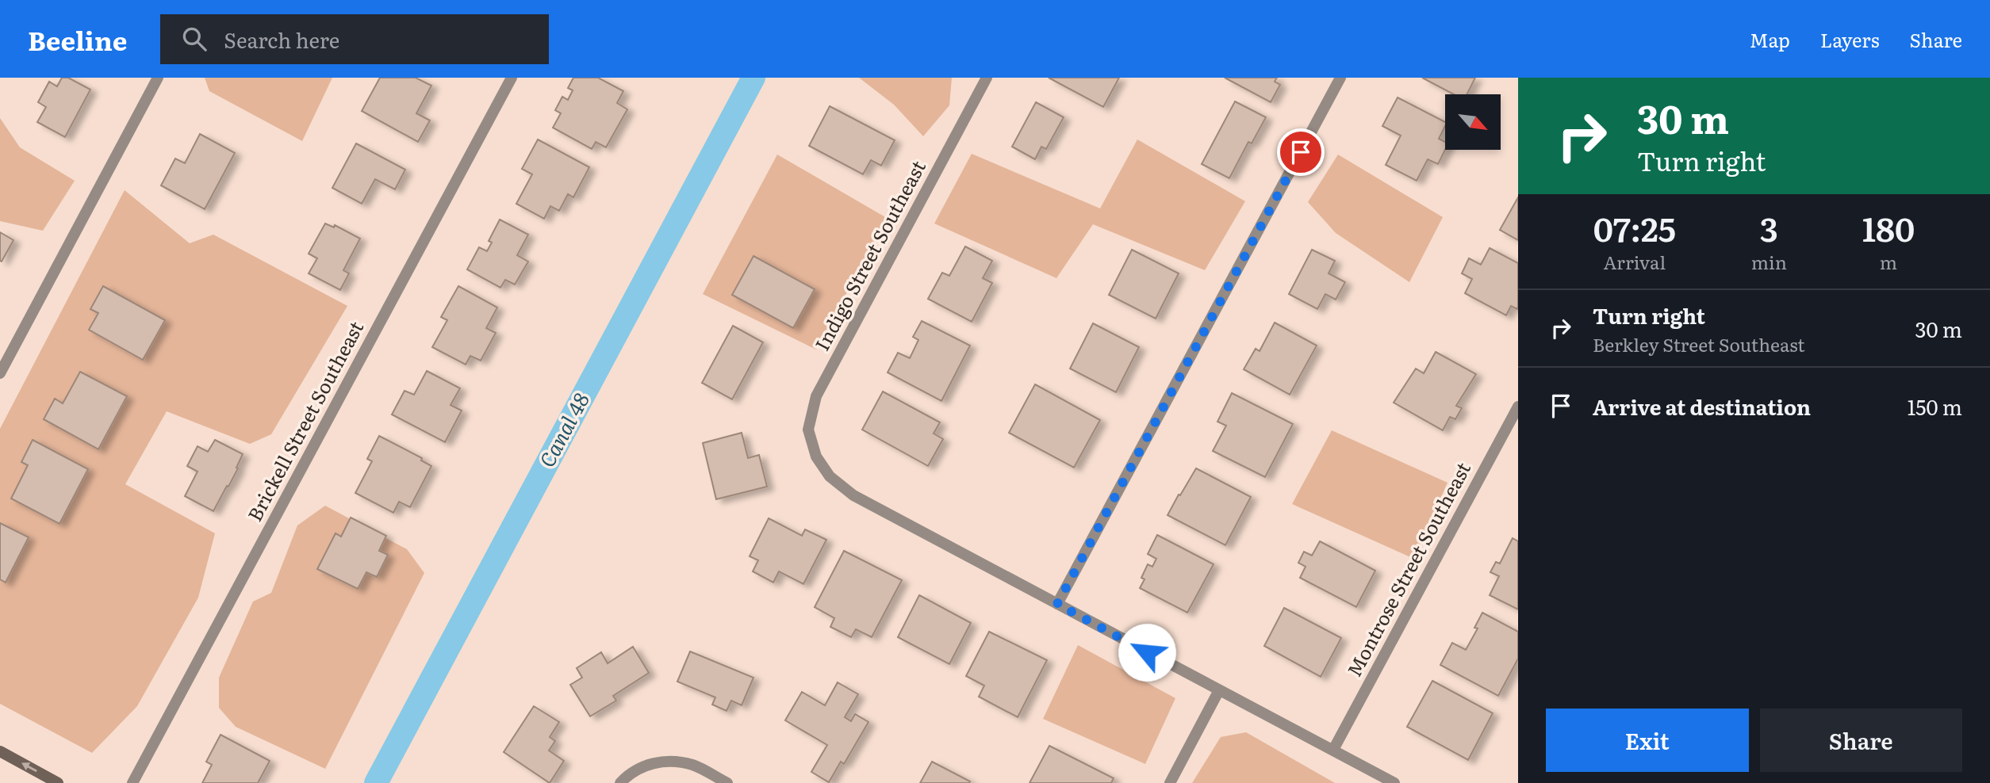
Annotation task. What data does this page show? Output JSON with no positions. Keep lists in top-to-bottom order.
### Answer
{
  "streets": {
    "street": ["Indigo Street Southeast", "Brickell Street Southeast", "Montrose Street Southeast"]
  },
  "water": ["Canal 48"],
  "north": "bottom right",
  "page": {
    "header": "Beeline",
    "search": "Search here",
    "nav": ["Map", "Layers", "Share"],
    "turn": ["30 m", "Turn right"],
    "eta": [
      "07:25",
      "Arrival",
      "3",
      "min",
      "180",
      "m"
    ],
    "list": [
      {
        "name": "Turn right",
        "note": "Berkley Street Southeast",
        "value": "30 m"
      },
      {
        "name": "Arrive at destination",
        "value": "150 m"
      }
    ],
    "buttons": ["Exit", "Share"]
  }
}
